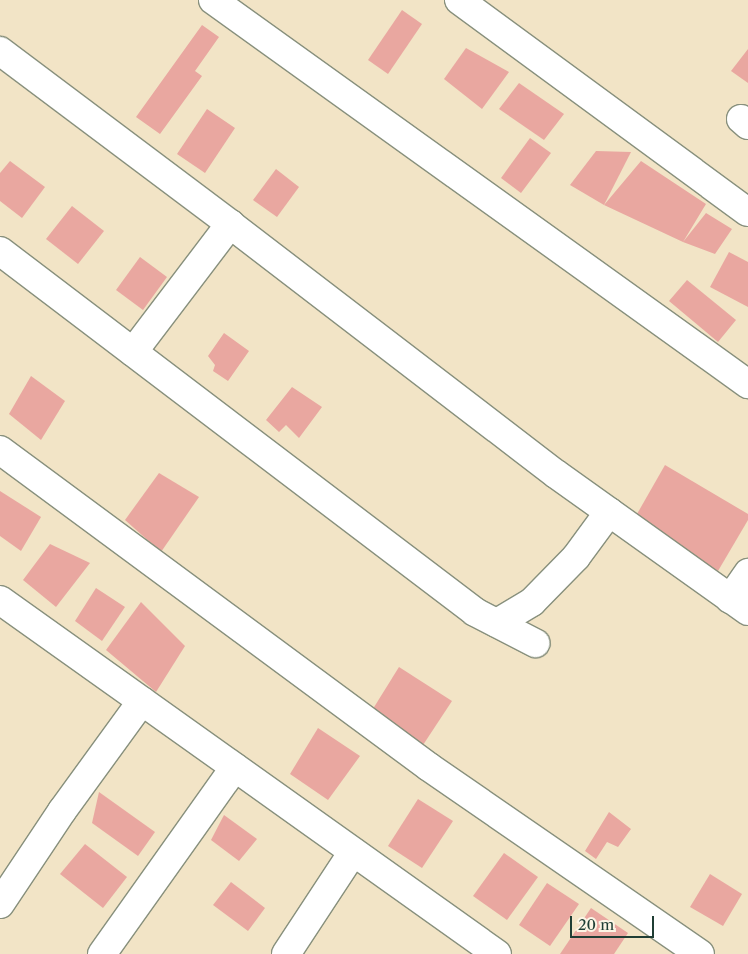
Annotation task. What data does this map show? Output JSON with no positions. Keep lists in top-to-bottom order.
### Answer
{
  "scale_bar": "20 m"
}
